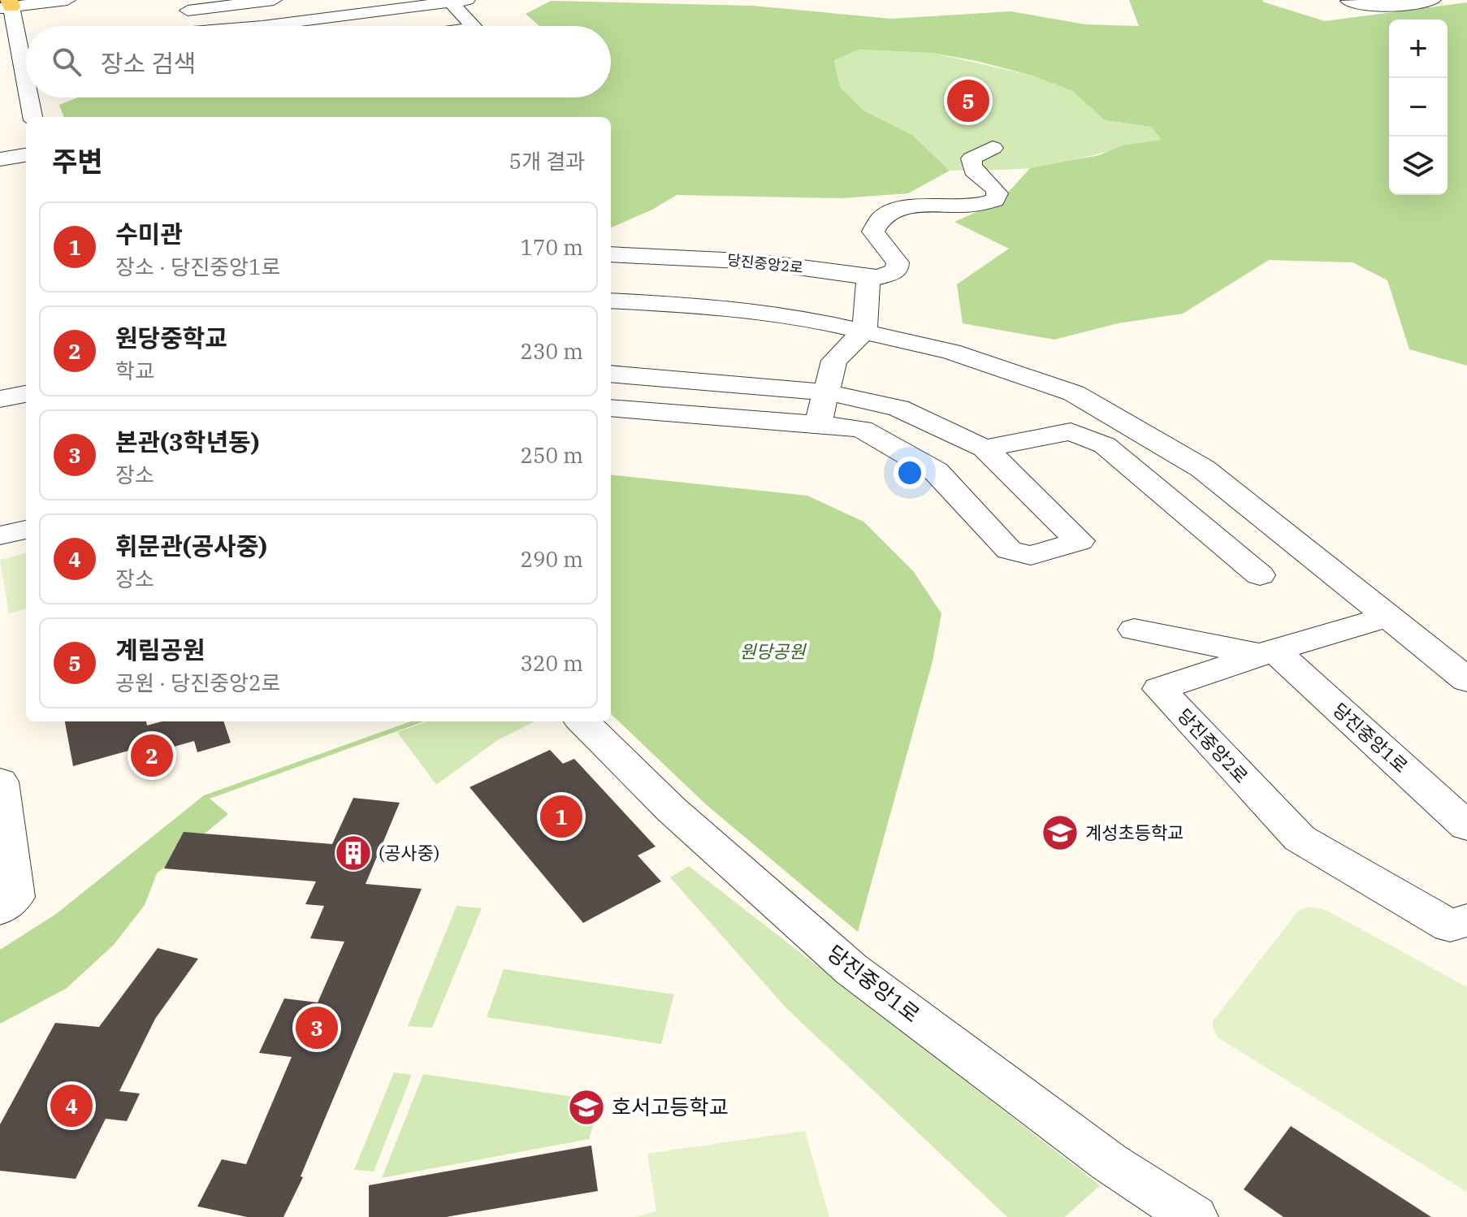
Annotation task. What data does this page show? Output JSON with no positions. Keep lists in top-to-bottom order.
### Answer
{
  "streets": {
    "street": ["당진중앙2로", "당진중앙1로"]
  },
  "crossings": [
    ["당진중앙2로", "당진중앙1로"]
  ],
  "parks": ["원당공원"],
  "places": {
    "school or university": ["계성초등학교", "호서고등학교"],
    "building": ["(공사중)"]
  },
  "page": {
    "map_buttons": ["+", "−"],
    "search": "장소 검색",
    "pins": [
      "5",
      "2",
      "1",
      "3",
      "4"
    ],
    "heading": ["주변", "5개 결과"],
    "list": [
      {
        "mark": "1",
        "name": "수미관",
        "note": "장소 · 당진중앙1로",
        "value": "170 m"
      },
      {
        "mark": "2",
        "name": "원당중학교",
        "note": "학교",
        "value": "230 m"
      },
      {
        "mark": "3",
        "name": "본관(3학년동)",
        "note": "장소",
        "value": "250 m"
      },
      {
        "mark": "4",
        "name": "휘문관(공사중)",
        "note": "장소",
        "value": "290 m"
      },
      {
        "mark": "5",
        "name": "계림공원",
        "note": "공원 · 당진중앙2로",
        "value": "320 m"
      }
    ]
  }
}
